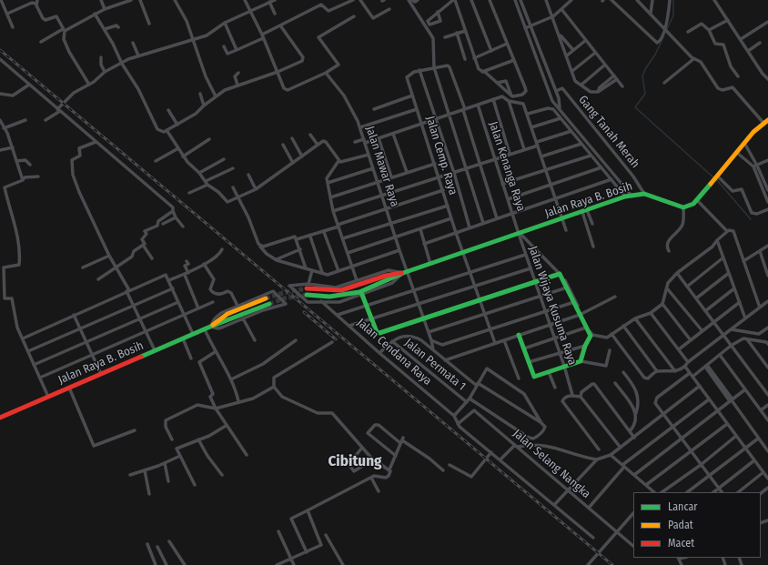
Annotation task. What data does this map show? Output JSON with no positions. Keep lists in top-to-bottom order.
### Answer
{
  "streets": {
    "main road": ["Jalan Raya B. Bosih"],
    "street": [
      "Gang Tanah Merah",
      "Jalan Cemp. Raya",
      "Jalan Mawar Raya",
      "Jalan Kenanga Raya",
      "Jalan Wijaya Kusuma Raya",
      "Jalan Cendana Raya",
      "Jalan Permata 1",
      "Jalan Selang Nangka"
    ]
  },
  "crossings": [
    ["Gang Tanah Merah", "Jalan Raya B. Bosih"],
    ["Jalan Cemp. Raya", "Jalan Raya B. Bosih"],
    ["Jalan Mawar Raya", "Jalan Raya B. Bosih"],
    ["Jalan Kenanga Raya", "Jalan Raya B. Bosih"],
    ["Jalan Kenanga Raya", "Jalan Wijaya Kusuma Raya"],
    ["Jalan Raya B. Bosih", "Jalan Wijaya Kusuma Raya"],
    ["Jalan Raya B. Bosih", "Jalan Cendana Raya"]
  ],
  "districts": ["Cibitung"],
  "legend": ["Lancar", "Padat", "Macet"]
}
